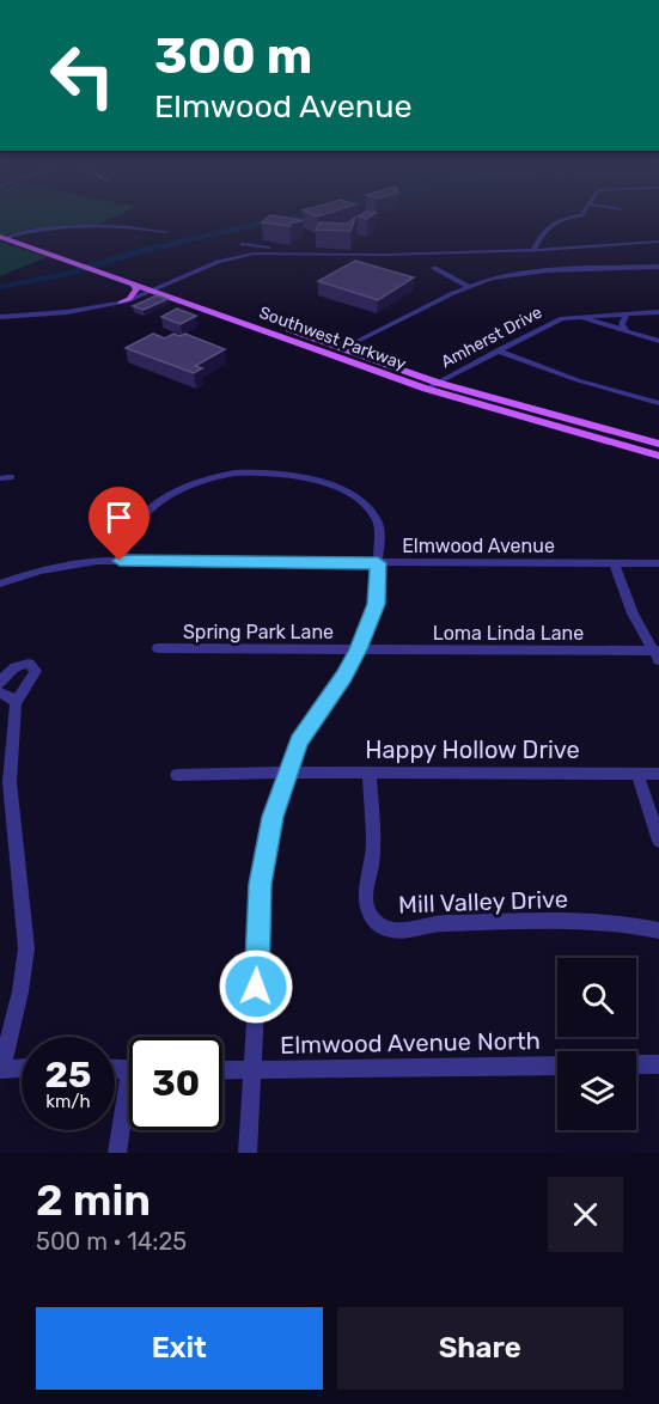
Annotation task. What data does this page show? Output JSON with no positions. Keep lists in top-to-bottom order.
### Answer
{
  "streets": {
    "main road": ["Southwest Parkway"],
    "street": [
      "Amherst Drive",
      "Elmwood Avenue",
      "Spring Park Lane",
      "Loma Linda Lane",
      "Happy Hollow Drive",
      "Mill Valley Drive",
      "Elmwood Avenue North"
    ]
  },
  "crossings": [
    ["Amherst Drive", "Southwest Parkway"],
    ["Spring Park Lane", "Loma Linda Lane"],
    ["Happy Hollow Drive", "Mill Valley Drive"]
  ],
  "page": {
    "turn": ["300 m", "Elmwood Avenue"],
    "speed": "25 km/h",
    "limit": "30",
    "heading": ["2 min", "500 m · 14:25"],
    "buttons": ["Exit", "Share"]
  }
}
